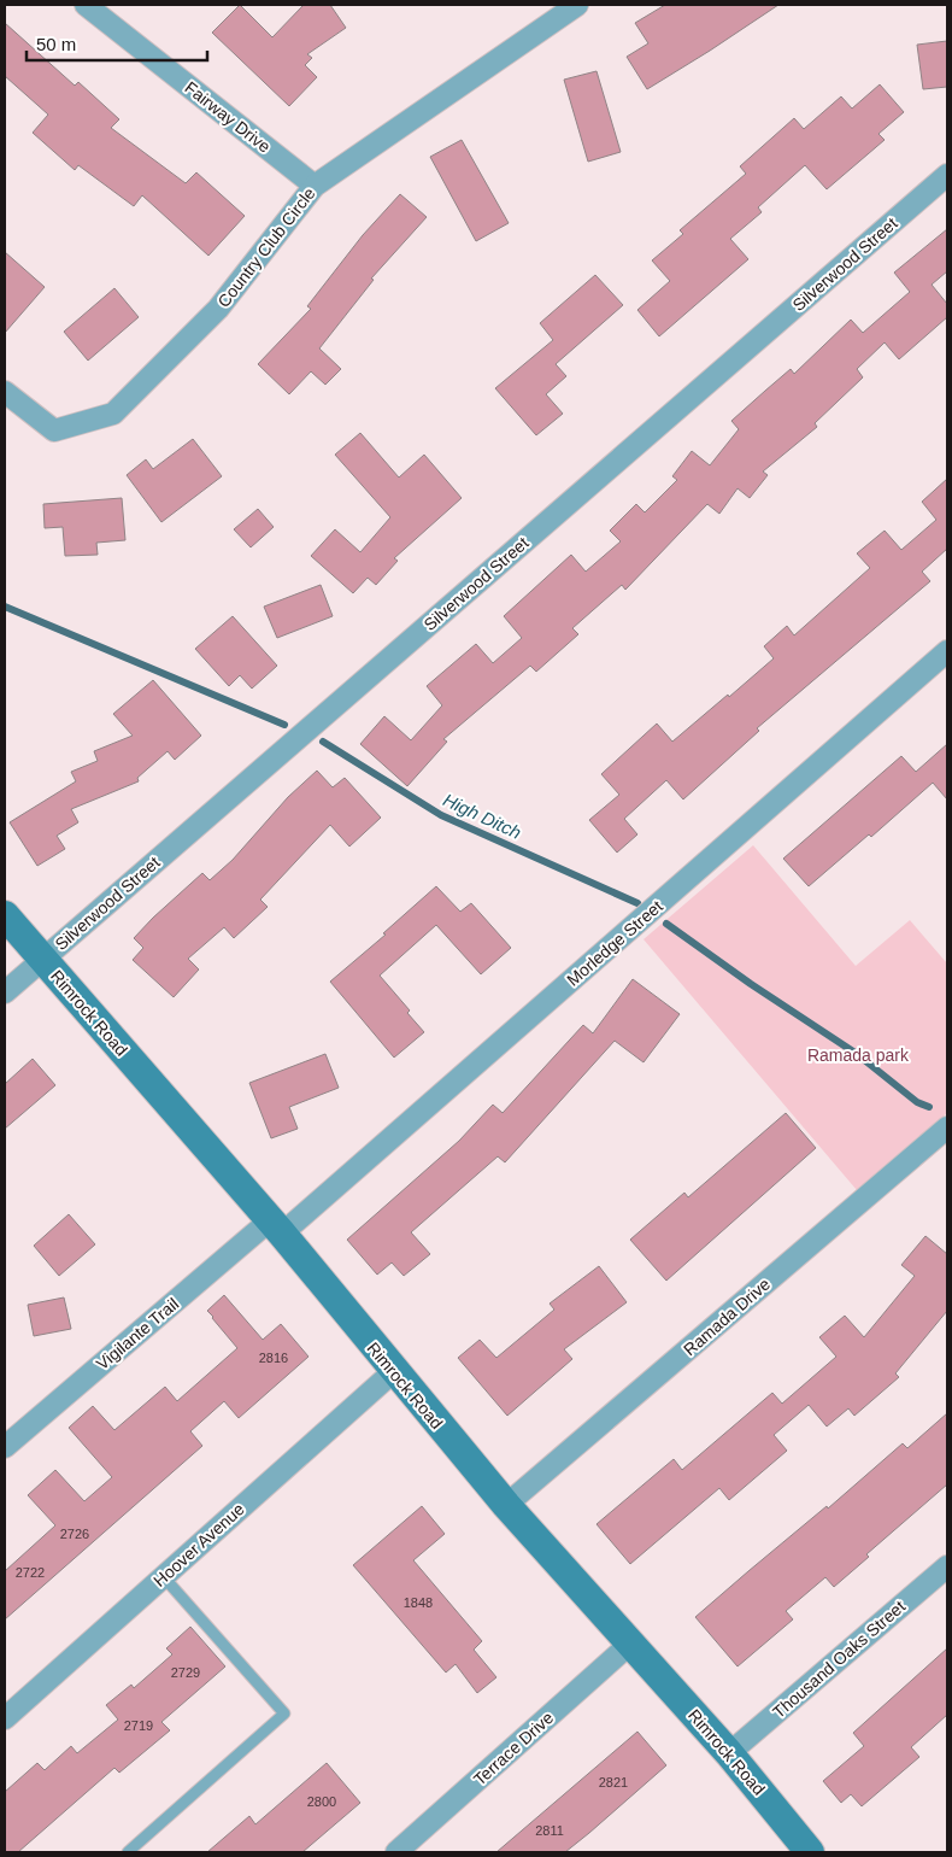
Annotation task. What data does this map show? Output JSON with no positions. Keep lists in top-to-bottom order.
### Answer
{
  "streets": {
    "main road": ["Rimrock Road"],
    "street": [
      "Fairway Drive",
      "Country Club Circle",
      "Silverwood Street",
      "Morledge Street",
      "Ramada Drive",
      "Vigilante Trail",
      "Hoover Avenue",
      "Thousand Oaks Street",
      "Terrace Drive"
    ]
  },
  "crossings": [
    ["Fairway Drive", "Country Club Circle"],
    ["Silverwood Street", "Rimrock Road"],
    ["Morledge Street", "Rimrock Road"],
    ["Morledge Street", "Vigilante Trail"],
    ["Rimrock Road", "Ramada Drive"],
    ["Rimrock Road", "Vigilante Trail"],
    ["Rimrock Road", "Hoover Avenue"],
    ["Rimrock Road", "Thousand Oaks Street"],
    ["Rimrock Road", "Terrace Drive"]
  ],
  "water": ["High Ditch"],
  "parks": ["Ramada park"],
  "house_numbers": [
    "2816",
    "2726",
    "2722",
    "1848",
    "2729",
    "2719",
    "2821",
    "2800",
    "2811"
  ],
  "scale_bar": "50 m"
}
